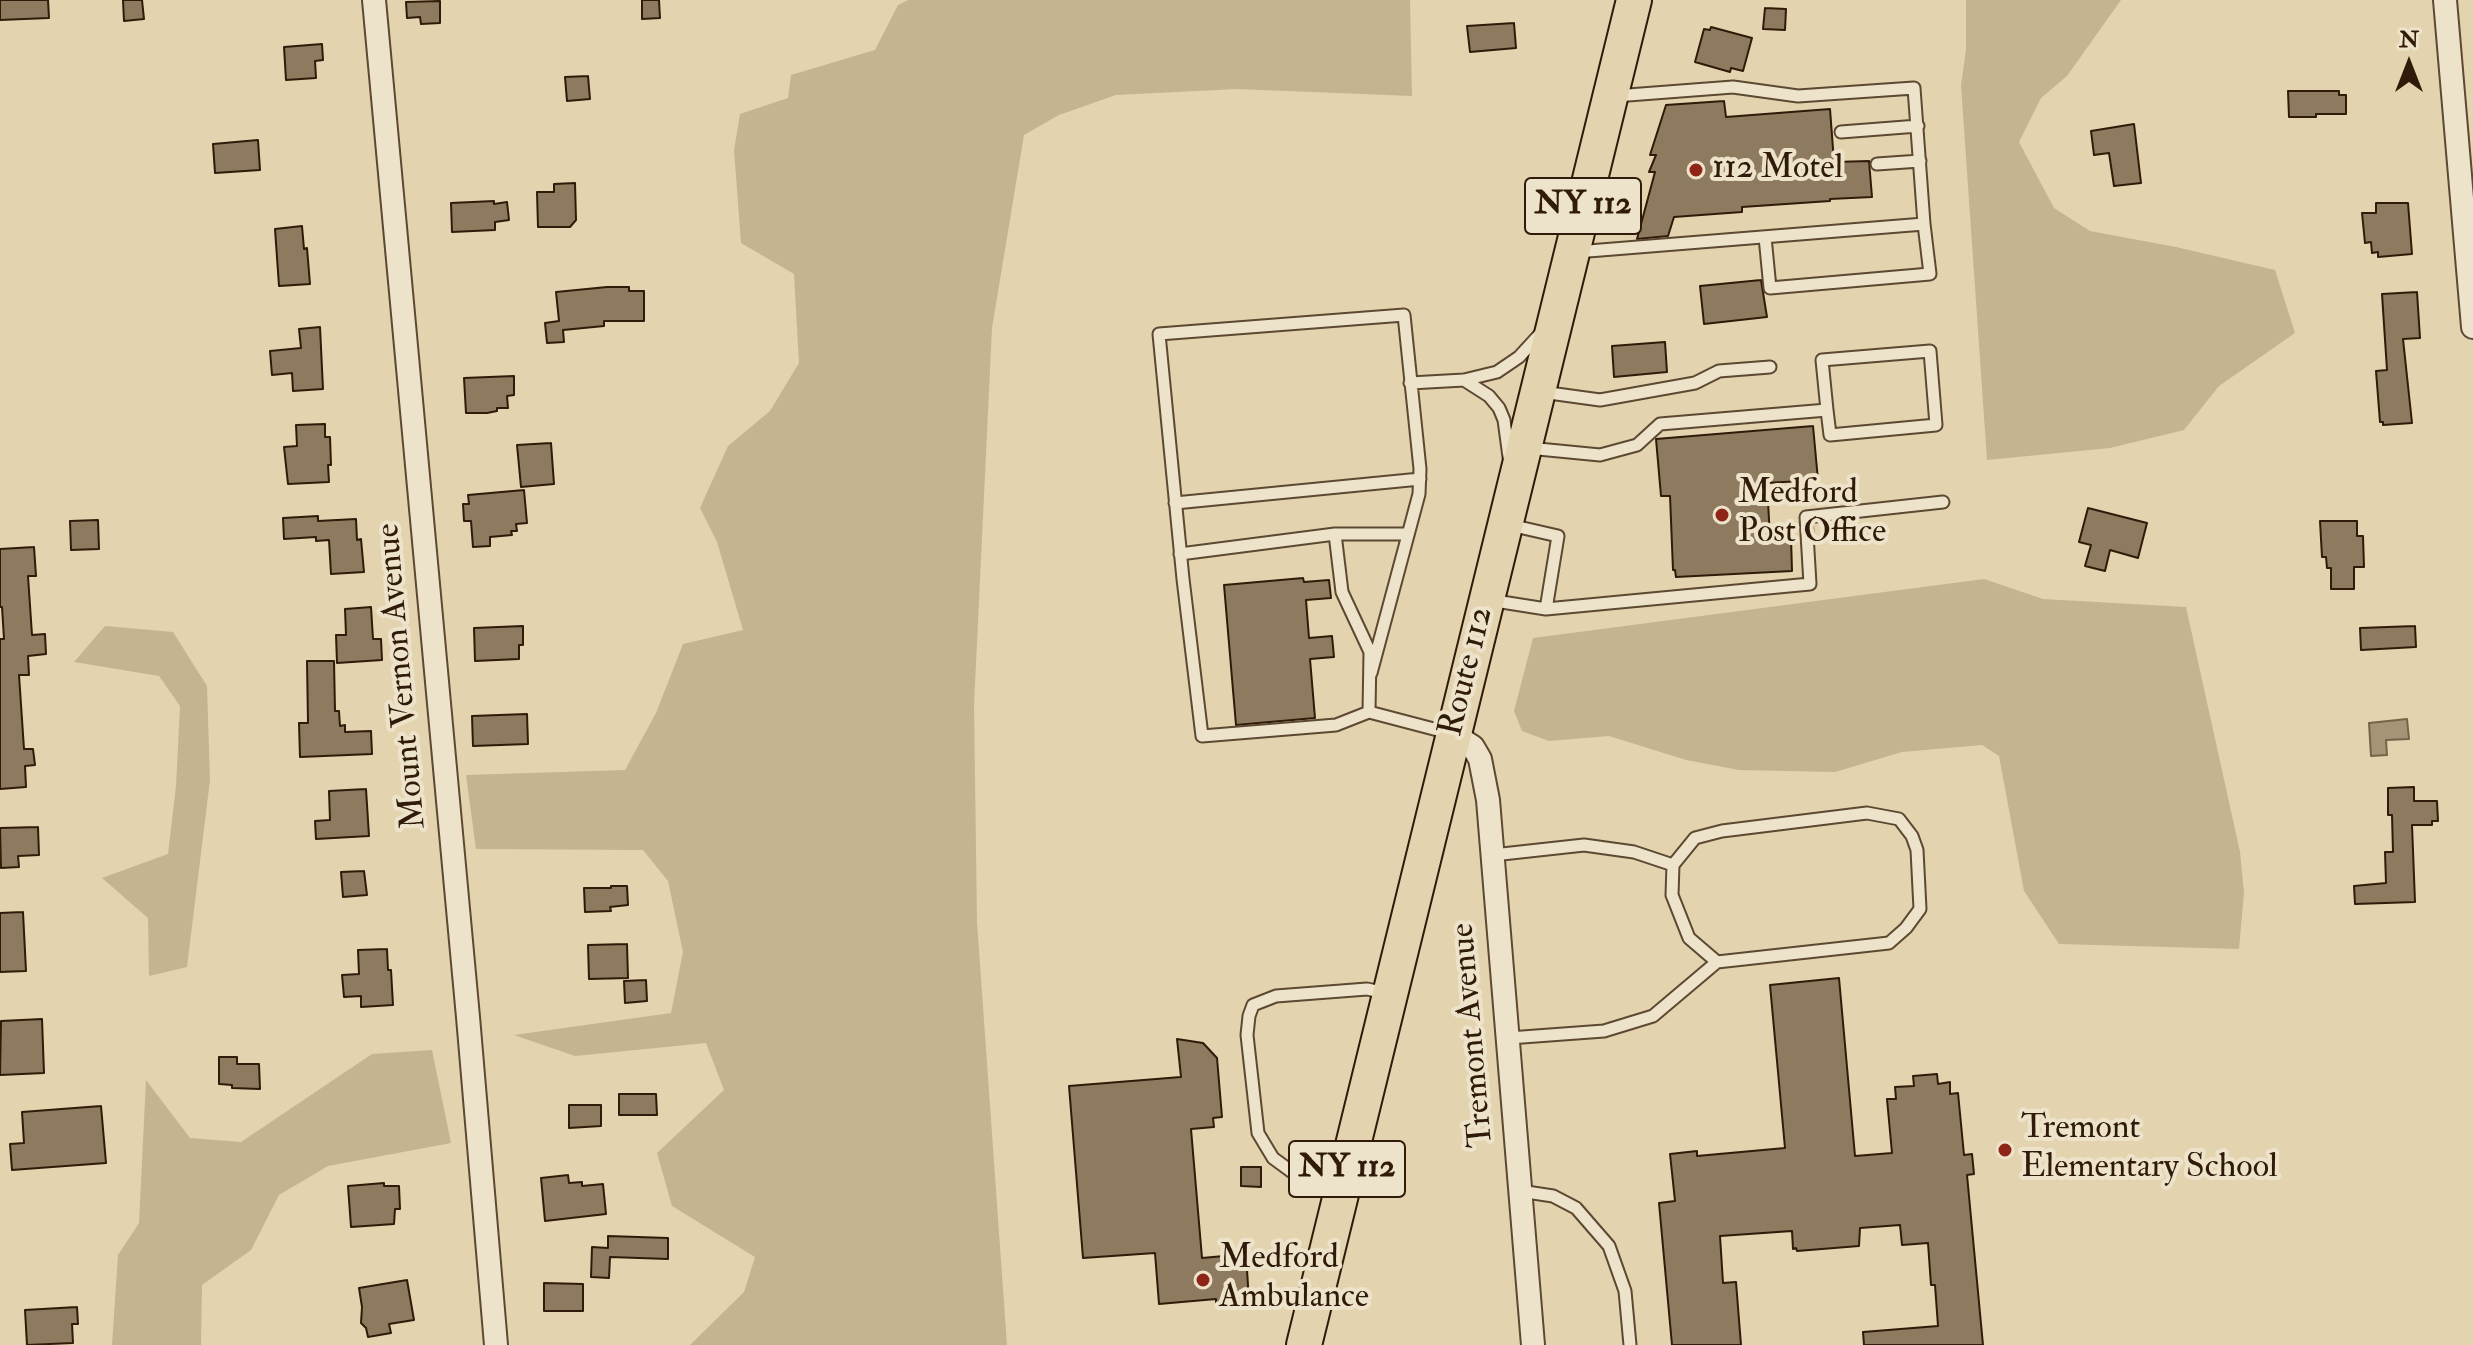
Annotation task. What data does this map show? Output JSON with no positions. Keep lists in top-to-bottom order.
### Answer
{
  "streets": {
    "main road": ["NY 112", "Route 112"],
    "street": ["Mount Vernon Avenue", "Tremont Avenue"]
  },
  "crossings": [
    ["Route 112", "Tremont Avenue"]
  ],
  "places": [
    "112 Motel",
    "Medford Post Office",
    "Tremont Elementary School",
    "Medford Ambulance"
  ],
  "north": "top"
}
